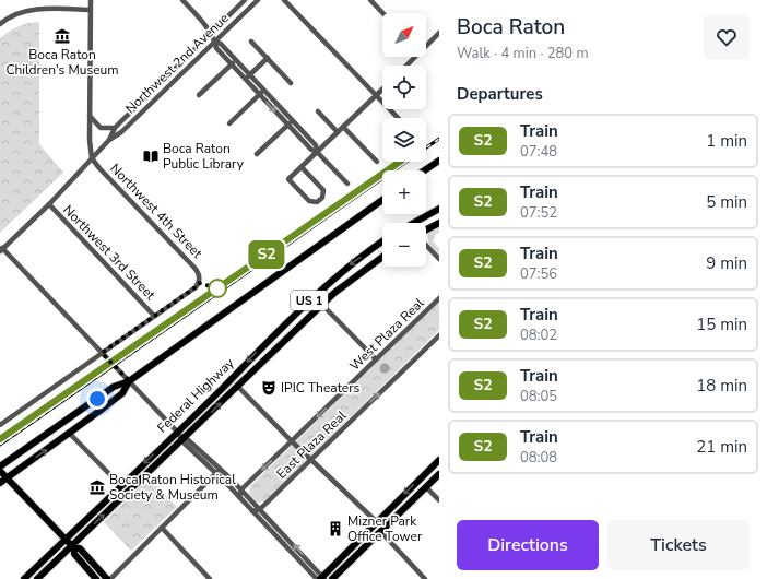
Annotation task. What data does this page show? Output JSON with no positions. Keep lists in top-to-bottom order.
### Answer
{
  "streets": {
    "main road": ["US 1", "Federal Highway"],
    "street": [
      "Northwest 2nd Avenue",
      "Northwest 4th Street",
      "Northwest 3rd Street",
      "West Plaza Real",
      "East Plaza Real"
    ]
  },
  "crossings": [
    ["Northwest 2nd Avenue", "Northwest 4th Street"],
    ["Northwest 2nd Avenue", "Northwest 3rd Street"],
    ["Northwest 4th Street", "Northwest 3rd Street"]
  ],
  "one_way": ["West Plaza Real", "East Plaza Real"],
  "places": {
    "museum": ["Boca Raton Children's Museum", "Boca Raton Historical Society & Museum"],
    "library": ["Boca Raton Public Library"],
    "theatre": ["IPIC Theaters"],
    "building": ["Mizner Park Office Tower"]
  },
  "north": "top right",
  "page": {
    "on_map": "S2",
    "heading": [
      ["Boca Raton", "Walk · 4 min · 280 m"],
      "Departures"
    ],
    "map_buttons": ["+", "−"],
    "list": [
      {
        "mark": "S2",
        "name": "Train",
        "note": "07:48",
        "value": "1 min"
      },
      {
        "mark": "S2",
        "name": "Train",
        "note": "07:52",
        "value": "5 min"
      },
      {
        "mark": "S2",
        "name": "Train",
        "note": "07:56",
        "value": "9 min"
      },
      {
        "mark": "S2",
        "name": "Train",
        "note": "08:02",
        "value": "15 min"
      },
      {
        "mark": "S2",
        "name": "Train",
        "note": "08:05",
        "value": "18 min"
      },
      {
        "mark": "S2",
        "name": "Train",
        "note": "08:08",
        "value": "21 min"
      }
    ],
    "buttons": ["Directions", "Tickets"]
  }
}
